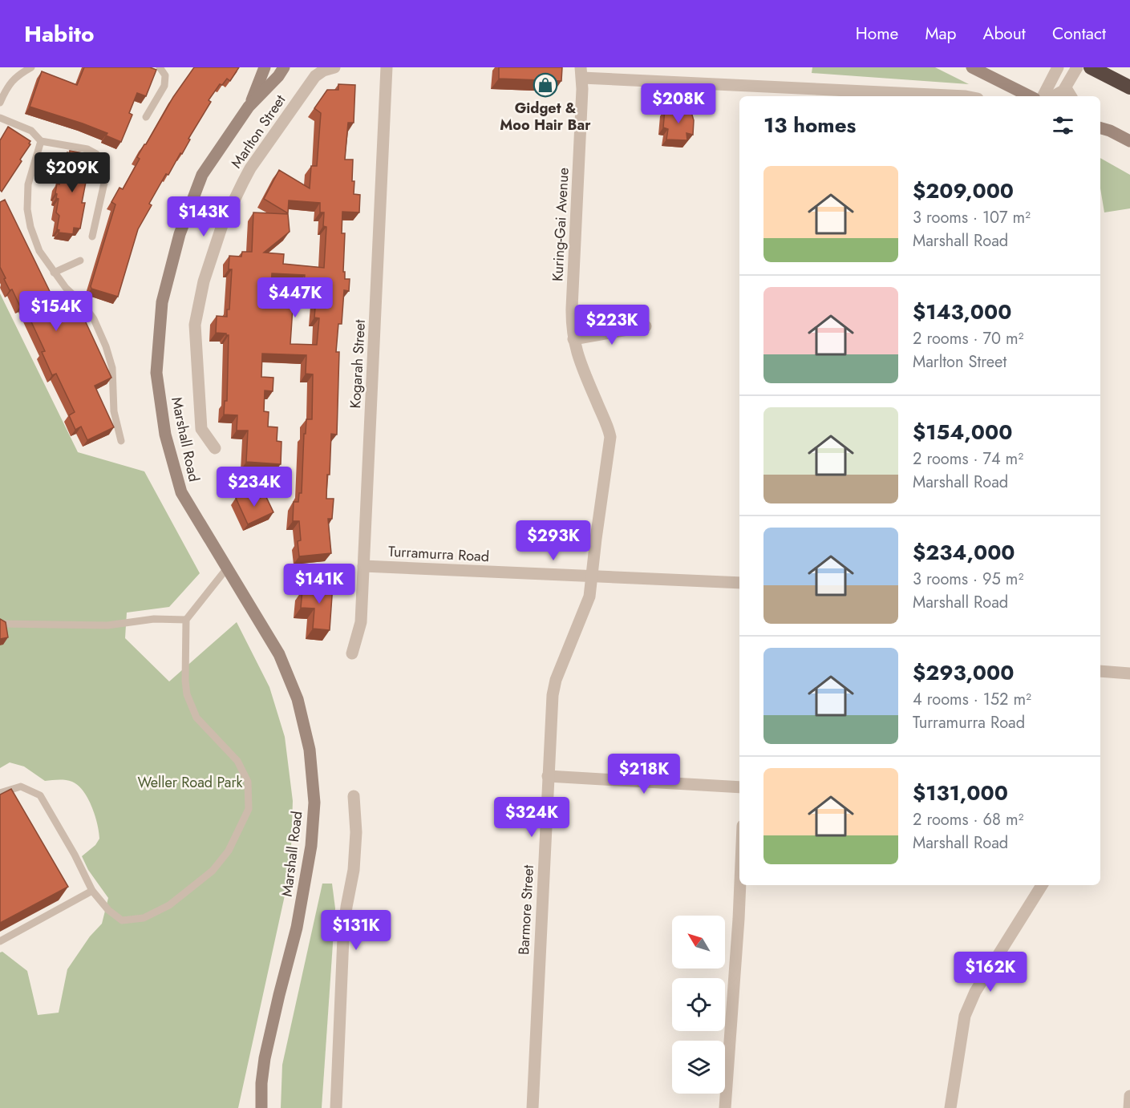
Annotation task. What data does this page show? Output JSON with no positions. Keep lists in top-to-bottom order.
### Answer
{
  "streets": {
    "main road": ["Marshall Road"],
    "street": [
      "Marlton Street",
      "Kuring-Gai Avenue",
      "Kogarah Street",
      "Turramurra Road",
      "Barmore Street"
    ]
  },
  "crossings": [
    ["Kuring-Gai Avenue", "Turramurra Road"],
    ["Kuring-Gai Avenue", "Barmore Street"],
    ["Kogarah Street", "Turramurra Road"],
    ["Turramurra Road", "Barmore Street"]
  ],
  "parks": ["Weller Road Park"],
  "places": {
    "shop": ["Gidget & Moo Hair Bar"]
  },
  "north": "top left",
  "page": {
    "header": "Habito",
    "nav": [
      "Home",
      "Map",
      "About",
      "Contact"
    ],
    "price": [
      "$208K",
      "$209K",
      "$143K",
      "$447K",
      "$154K",
      "$223K",
      "$234K",
      "$293K",
      "$141K",
      "$218K",
      "$324K",
      "$131K",
      "$162K"
    ],
    "heading": "13 homes",
    "list": [
      {
        "name": "$209,000",
        "note": "3 rooms · 107 m² · Marshall Road"
      },
      {
        "name": "$143,000",
        "note": "2 rooms · 70 m² · Marlton Street"
      },
      {
        "name": "$154,000",
        "note": "2 rooms · 74 m² · Marshall Road"
      },
      {
        "name": "$234,000",
        "note": "3 rooms · 95 m² · Marshall Road"
      },
      {
        "name": "$293,000",
        "note": "4 rooms · 152 m² · Turramurra Road"
      },
      {
        "name": "$131,000",
        "note": "2 rooms · 68 m² · Marshall Road"
      }
    ]
  }
}
